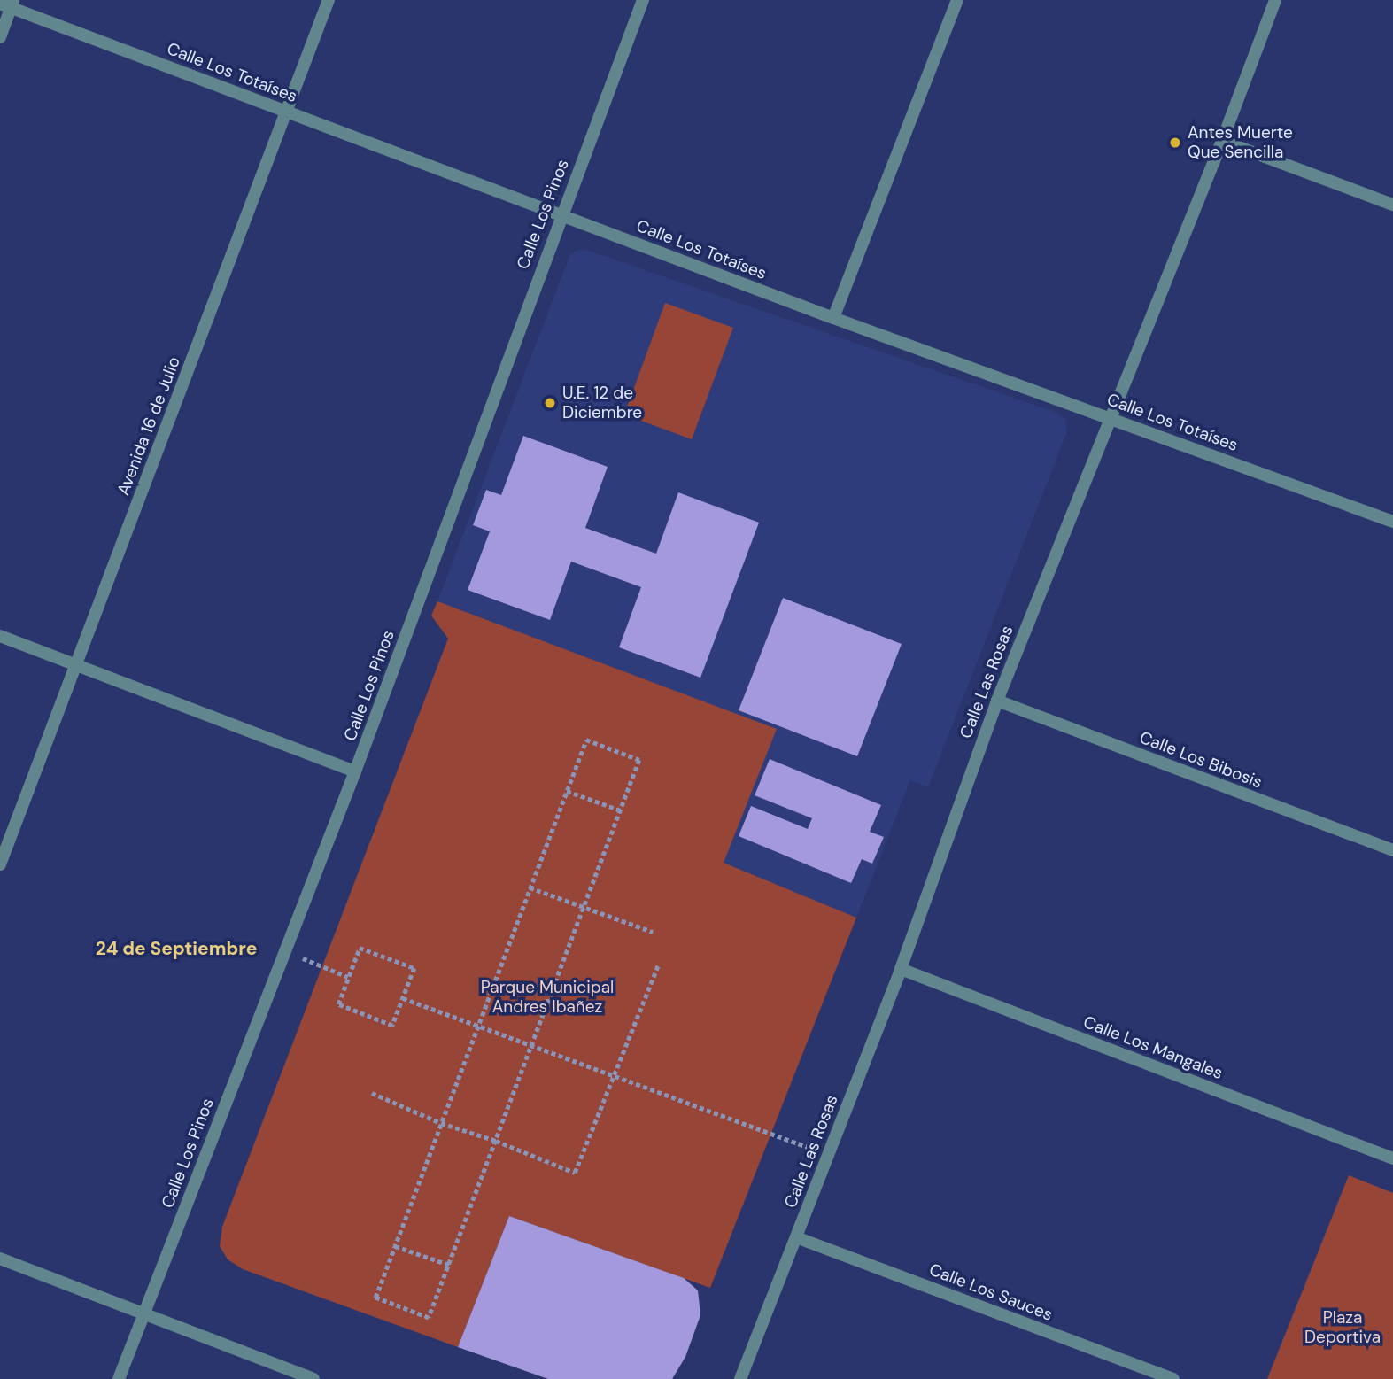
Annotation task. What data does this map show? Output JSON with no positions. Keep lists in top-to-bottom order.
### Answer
{
  "streets": {
    "street": [
      "Calle Los Totaíses",
      "Calle Los Pinos",
      "Avenida 16 de Julio",
      "Calle Las Rosas",
      "Calle Los Bibosis",
      "Calle Los Mangales",
      "Calle Los Sauces"
    ]
  },
  "crossings": [
    ["Calle Los Totaíses", "Calle Los Pinos"],
    ["Calle Los Totaíses", "Avenida 16 de Julio"],
    ["Calle Los Totaíses", "Calle Las Rosas"],
    ["Calle Las Rosas", "Calle Los Bibosis"],
    ["Calle Las Rosas", "Calle Los Mangales"],
    ["Calle Las Rosas", "Calle Los Sauces"]
  ],
  "districts": ["24 de Septiembre"],
  "parks": ["Parque Municipal Andres Ibañez", "Plaza Deportiva"],
  "places": ["Antes Muerte Que Sencilla", "U.E. 12 de Diciembre"]
}
